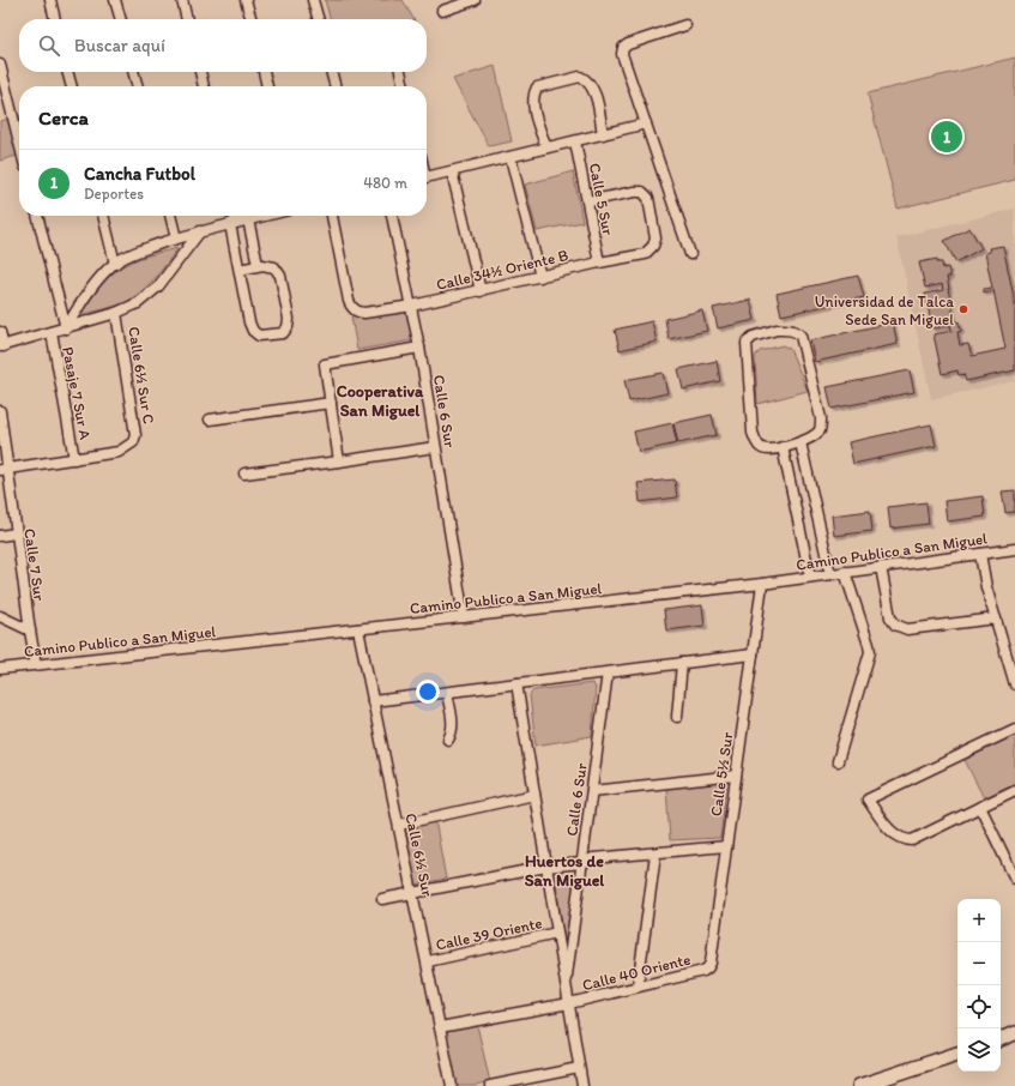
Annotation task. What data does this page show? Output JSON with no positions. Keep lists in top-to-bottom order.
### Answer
{
  "streets": {
    "street": [
      "Calle 5 Sur",
      "Calle 34½ Oriente B",
      "Calle 6½ Sur C",
      "Pasaje 7 Sur A",
      "Calle 6 Sur",
      "Camino Publico a San Miguel",
      "Calle 7 Sur",
      "Calle 5½ Sur",
      "Calle 6½ Sur",
      "Calle 39 Oriente",
      "Calle 40 Oriente"
    ]
  },
  "crossings": [
    ["Calle 5 Sur", "Calle 34½ Oriente B"],
    ["Calle 34½ Oriente B", "Calle 6 Sur"],
    ["Calle 6½ Sur C", "Pasaje 7 Sur A"],
    ["Calle 6 Sur", "Camino Publico a San Miguel"],
    ["Calle 6 Sur", "Calle 39 Oriente"],
    ["Calle 6 Sur", "Calle 40 Oriente"],
    ["Camino Publico a San Miguel", "Calle 7 Sur"],
    ["Camino Publico a San Miguel", "Calle 5½ Sur"],
    ["Camino Publico a San Miguel", "Calle 6½ Sur"],
    ["Calle 5½ Sur", "Calle 40 Oriente"],
    ["Calle 6½ Sur", "Calle 39 Oriente"],
    ["Calle 6½ Sur", "Calle 40 Oriente"]
  ],
  "districts": ["Cooperativa San Miguel", "Huertos de San Miguel"],
  "places": ["Universidad de Talca Sede San Miguel"],
  "page": {
    "search": "Buscar aquí",
    "heading": "Cerca",
    "pins": "1",
    "list": [
      {
        "mark": "1",
        "name": "Cancha Futbol",
        "note": "Deportes",
        "value": "480 m"
      }
    ],
    "map_buttons": ["+", "−"]
  }
}
